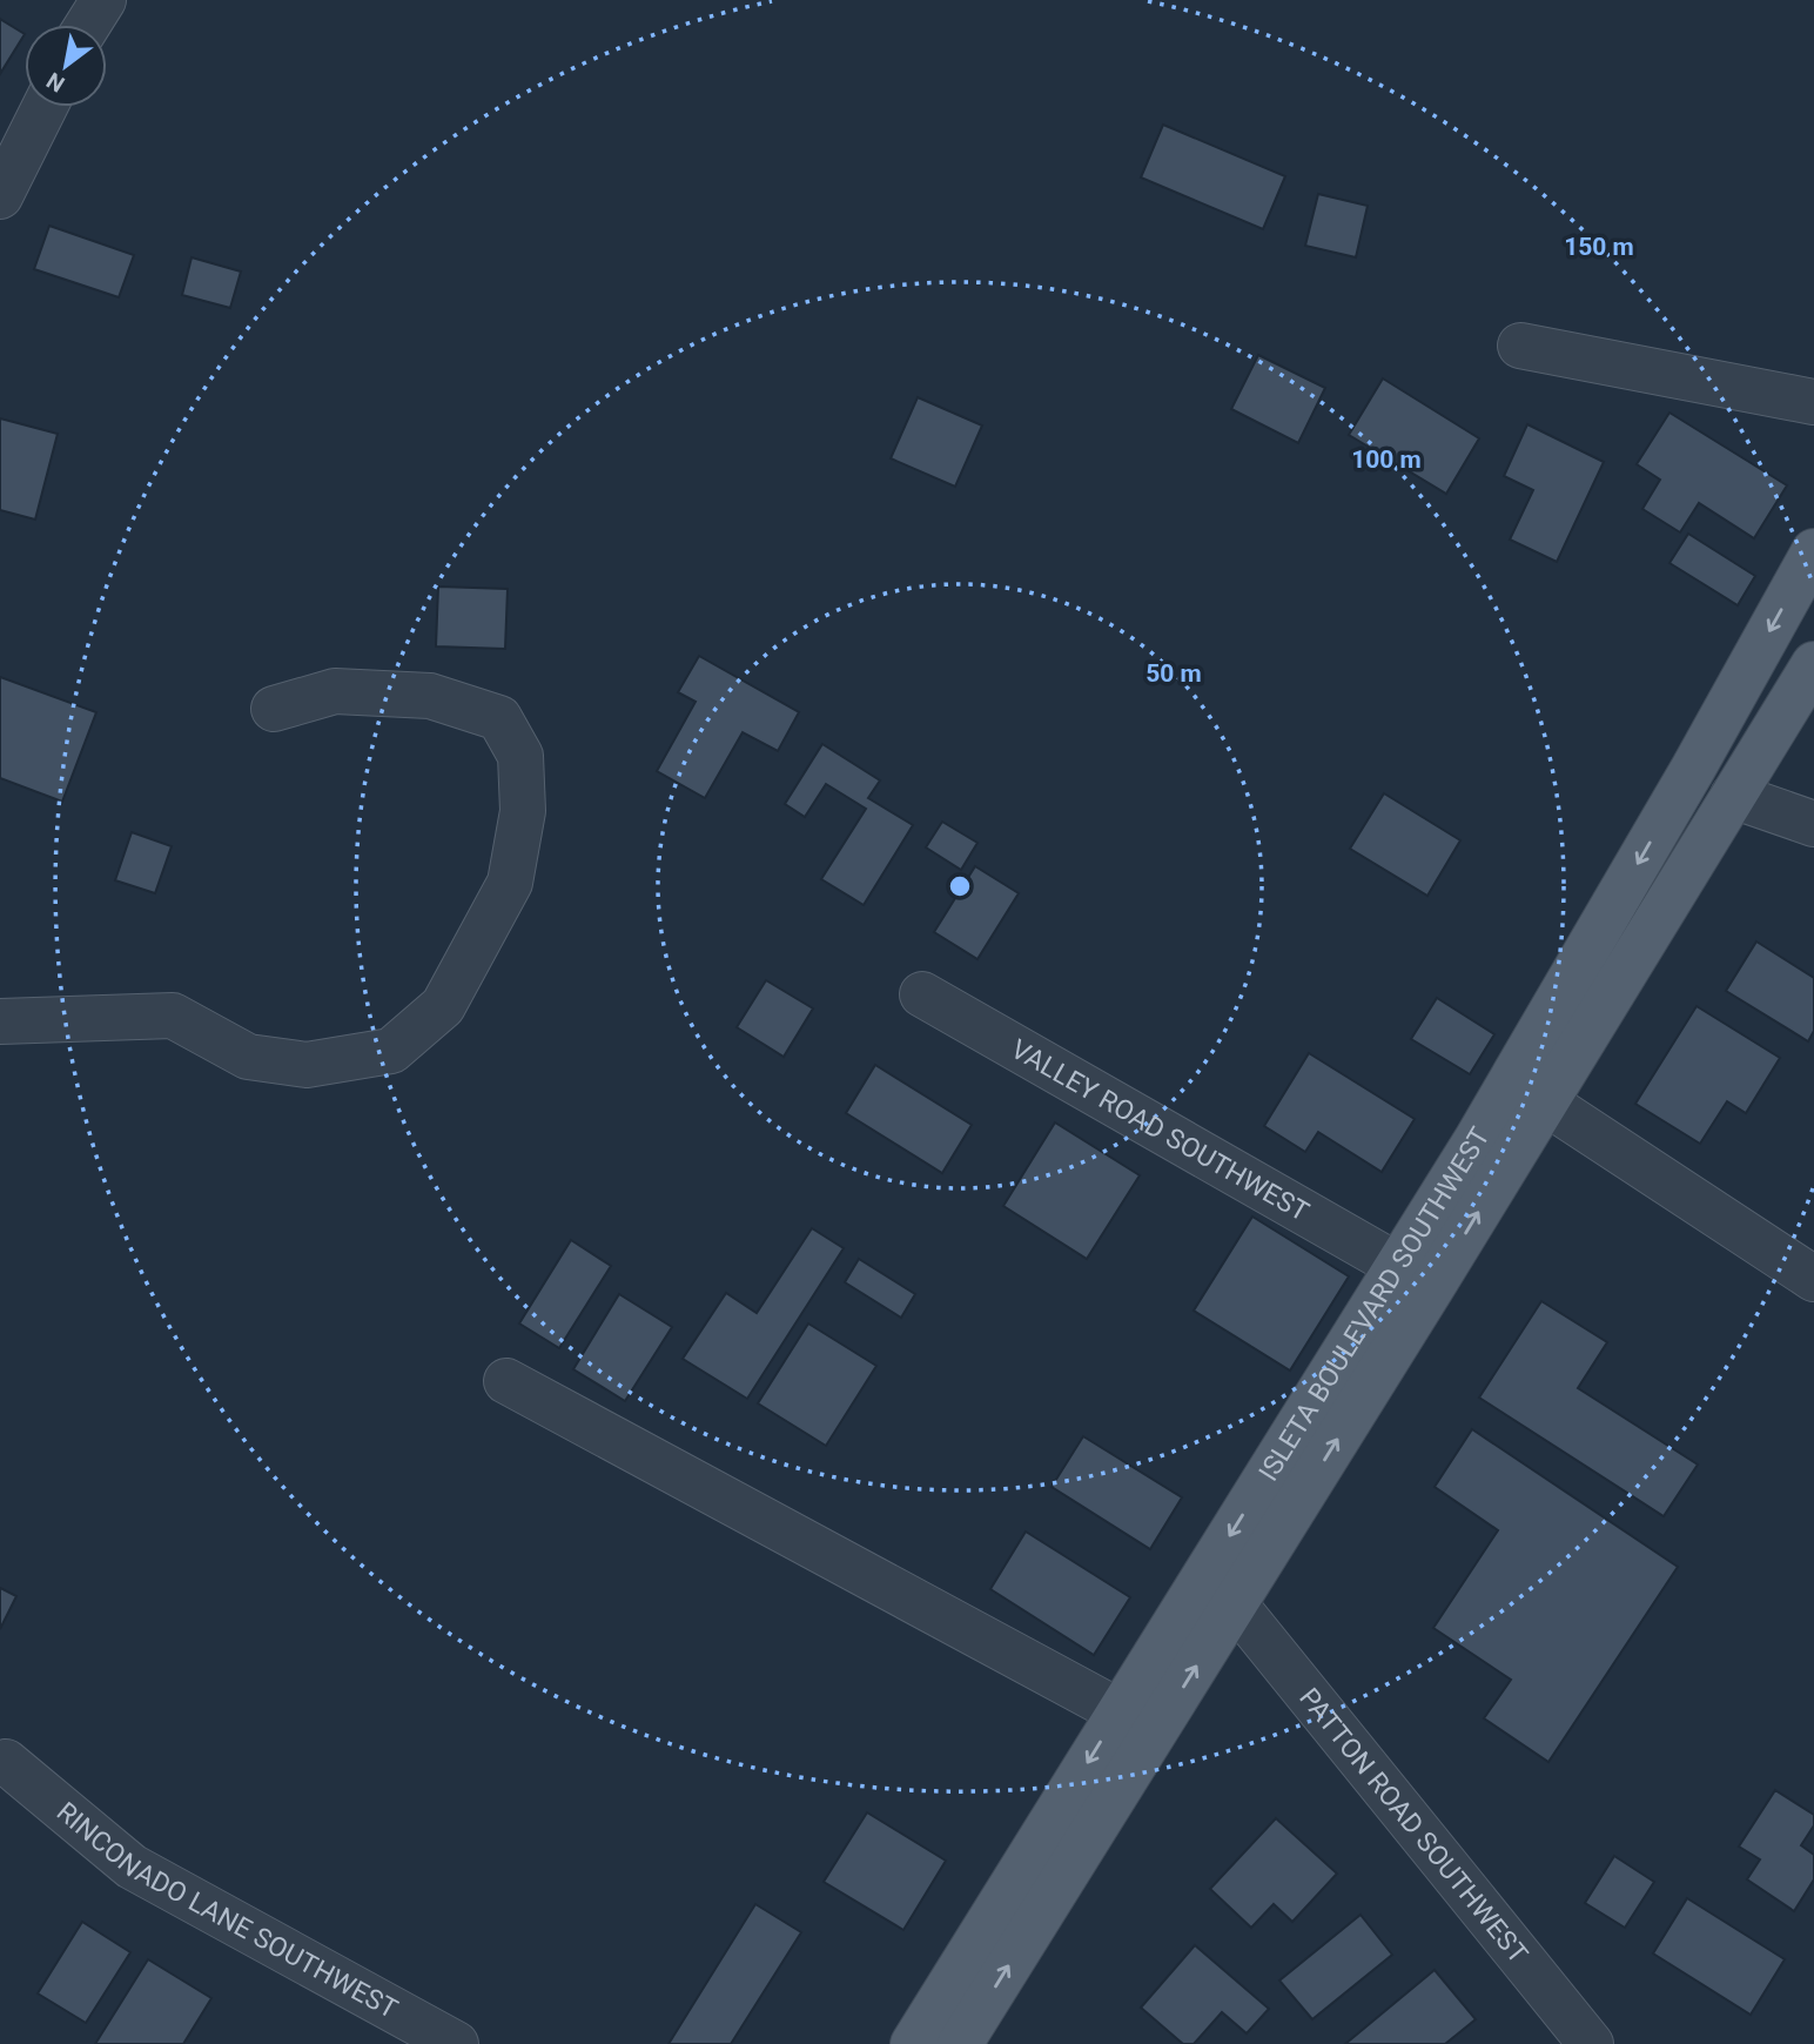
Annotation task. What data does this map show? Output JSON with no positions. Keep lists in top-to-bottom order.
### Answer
{
  "streets": {
    "main road": ["ISLETA BOULEVARD SOUTHWEST"],
    "street": ["VALLEY ROAD SOUTHWEST", "PATTON ROAD SOUTHWEST", "RINCONADO LANE SOUTHWEST"]
  },
  "crossings": [
    ["VALLEY ROAD SOUTHWEST", "ISLETA BOULEVARD SOUTHWEST"],
    ["ISLETA BOULEVARD SOUTHWEST", "PATTON ROAD SOUTHWEST"]
  ],
  "north": "bottom left",
  "rings": ["150 m", "100 m", "50 m"]
}
